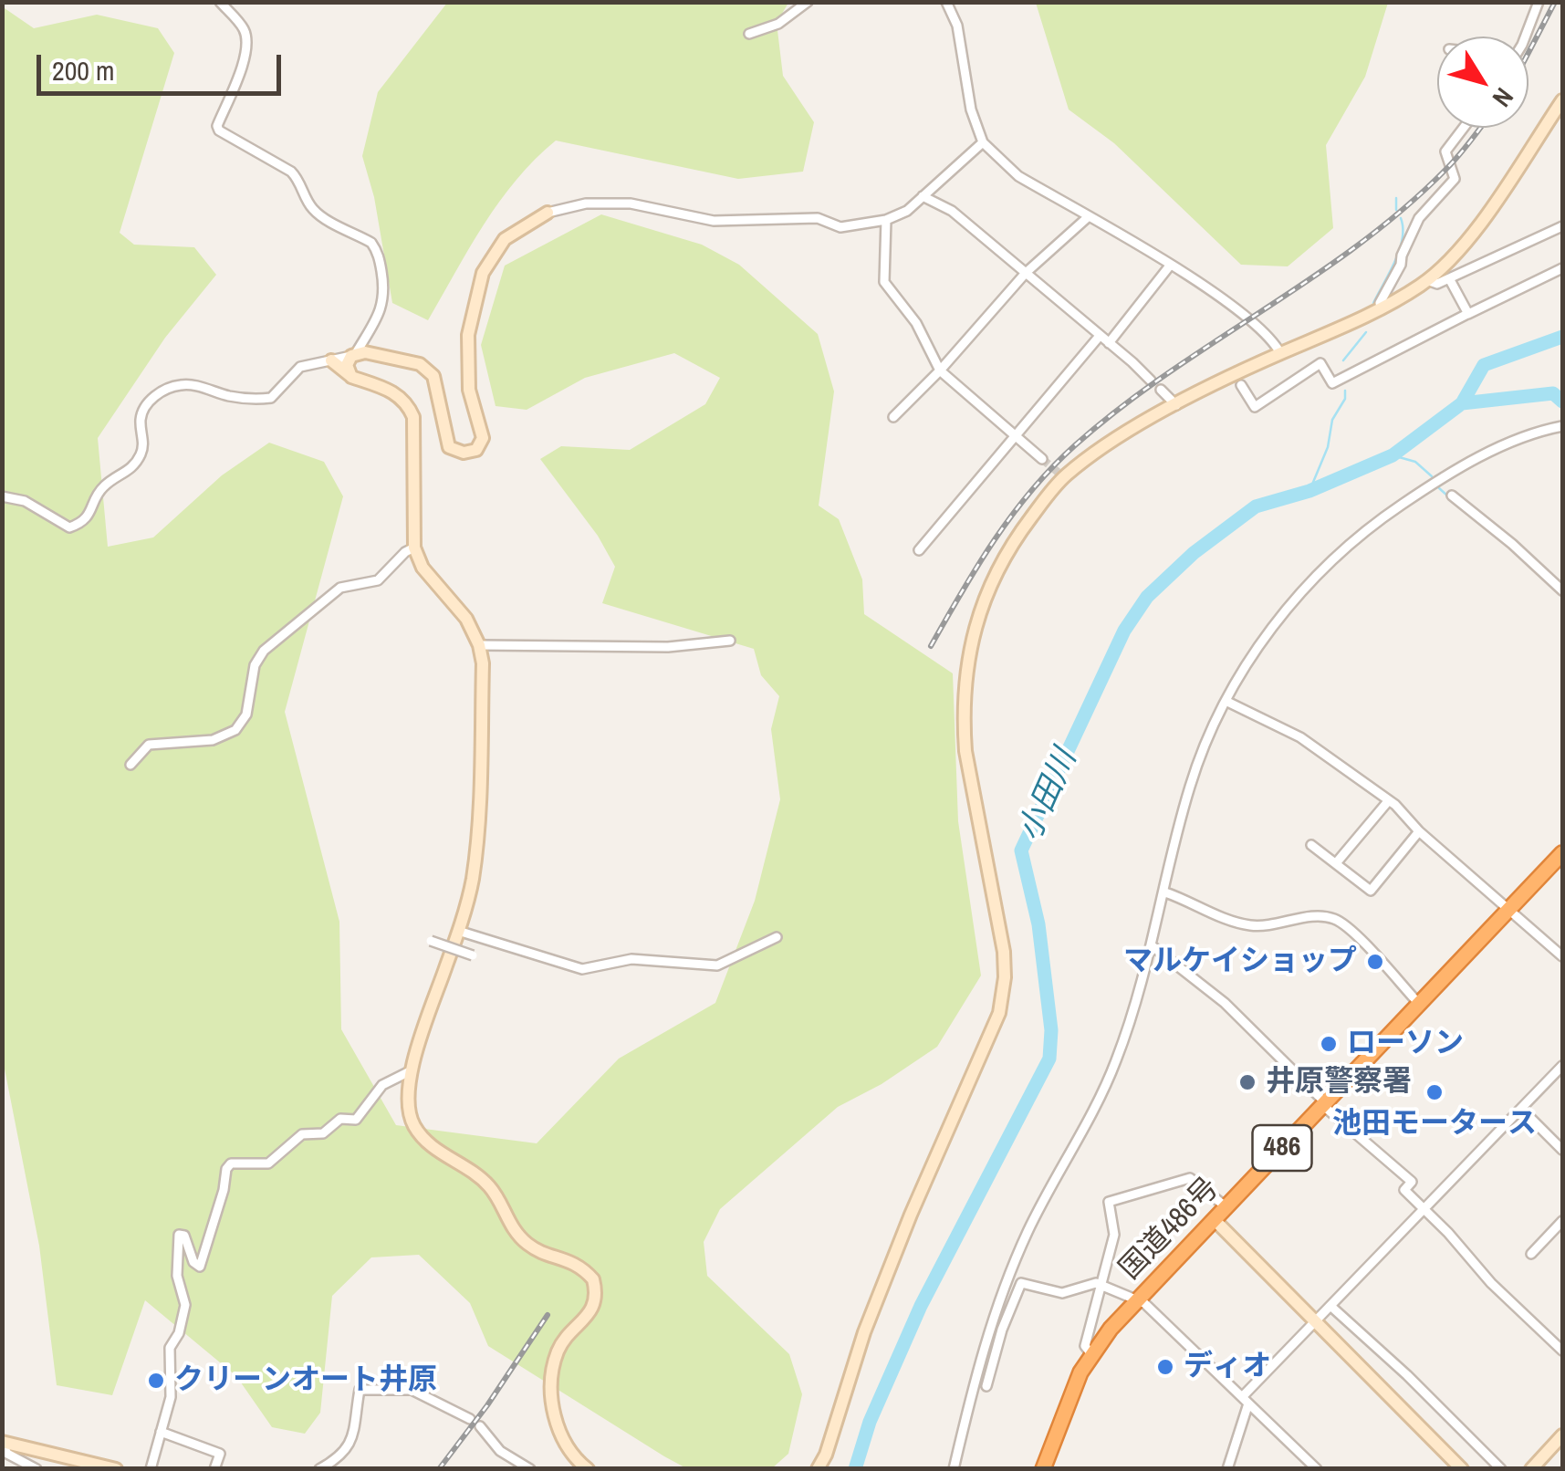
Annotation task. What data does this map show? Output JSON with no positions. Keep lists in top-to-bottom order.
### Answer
{
  "streets": {
    "highway": ["486", "国道486号"]
  },
  "water": ["小田川"],
  "places": [
    "マルケイショップ",
    "ローソン",
    "井原警察署",
    "池田モータース",
    "ディオ",
    "クリーンオート井原"
  ],
  "scale_bar": "200 m",
  "north": "bottom right"
}
